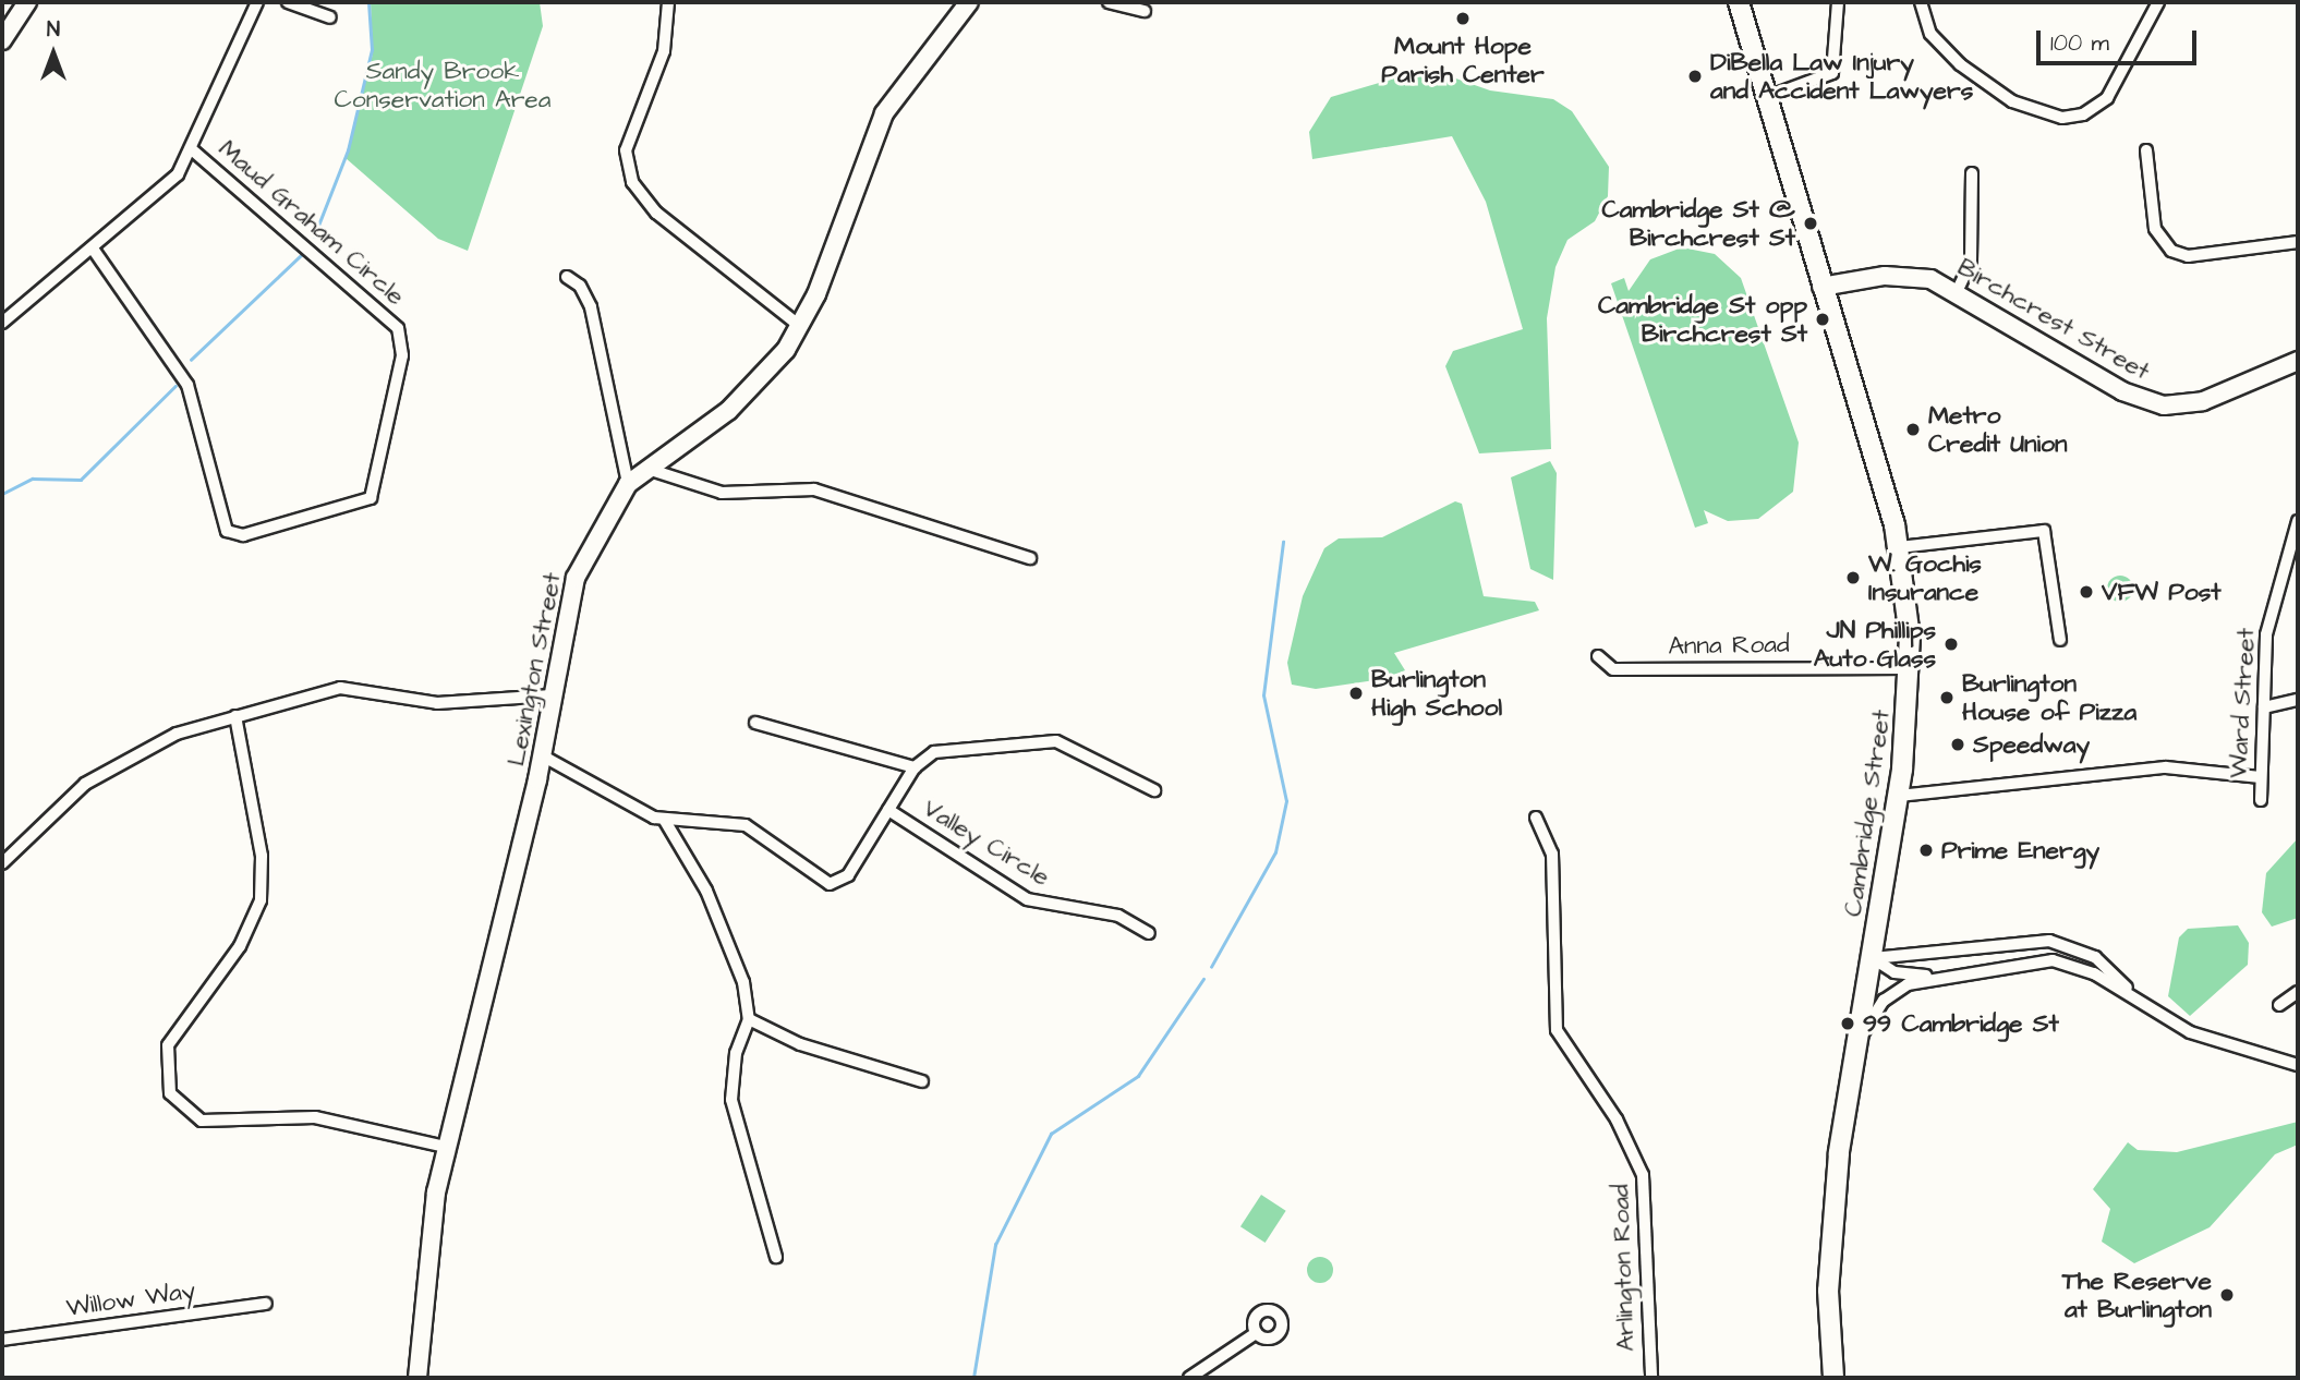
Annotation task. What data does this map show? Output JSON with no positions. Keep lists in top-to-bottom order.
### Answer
{
  "streets": {
    "main road": ["Cambridge Street"],
    "street": [
      "Maud Graham Circle",
      "Birchcrest Street",
      "Anna Road",
      "Lexington Street",
      "Ward Street",
      "Valley Circle",
      "Arlington Road",
      "Willow Way"
    ]
  },
  "crossings": [
    ["Birchcrest Street", "Cambridge Street"],
    ["Anna Road", "Cambridge Street"]
  ],
  "parks": ["Sandy Brook Conservation Area"],
  "places": [
    "Mount Hope Parish Center",
    "DiBella Law Injury and Accident Lawyers",
    "Cambridge St @ Birchcrest St",
    "Cambridge St opp Birchcrest St",
    "Metro Credit Union",
    "W. Gochis Insurance",
    "VFW Post",
    "JN Phillips Auto Glass",
    "Burlington High School",
    "Burlington House of Pizza",
    "Speedway",
    "Prime Energy",
    "99 Cambridge St",
    "The Reserve at Burlington"
  ],
  "scale_bar": "100 m",
  "north": "top"
}
